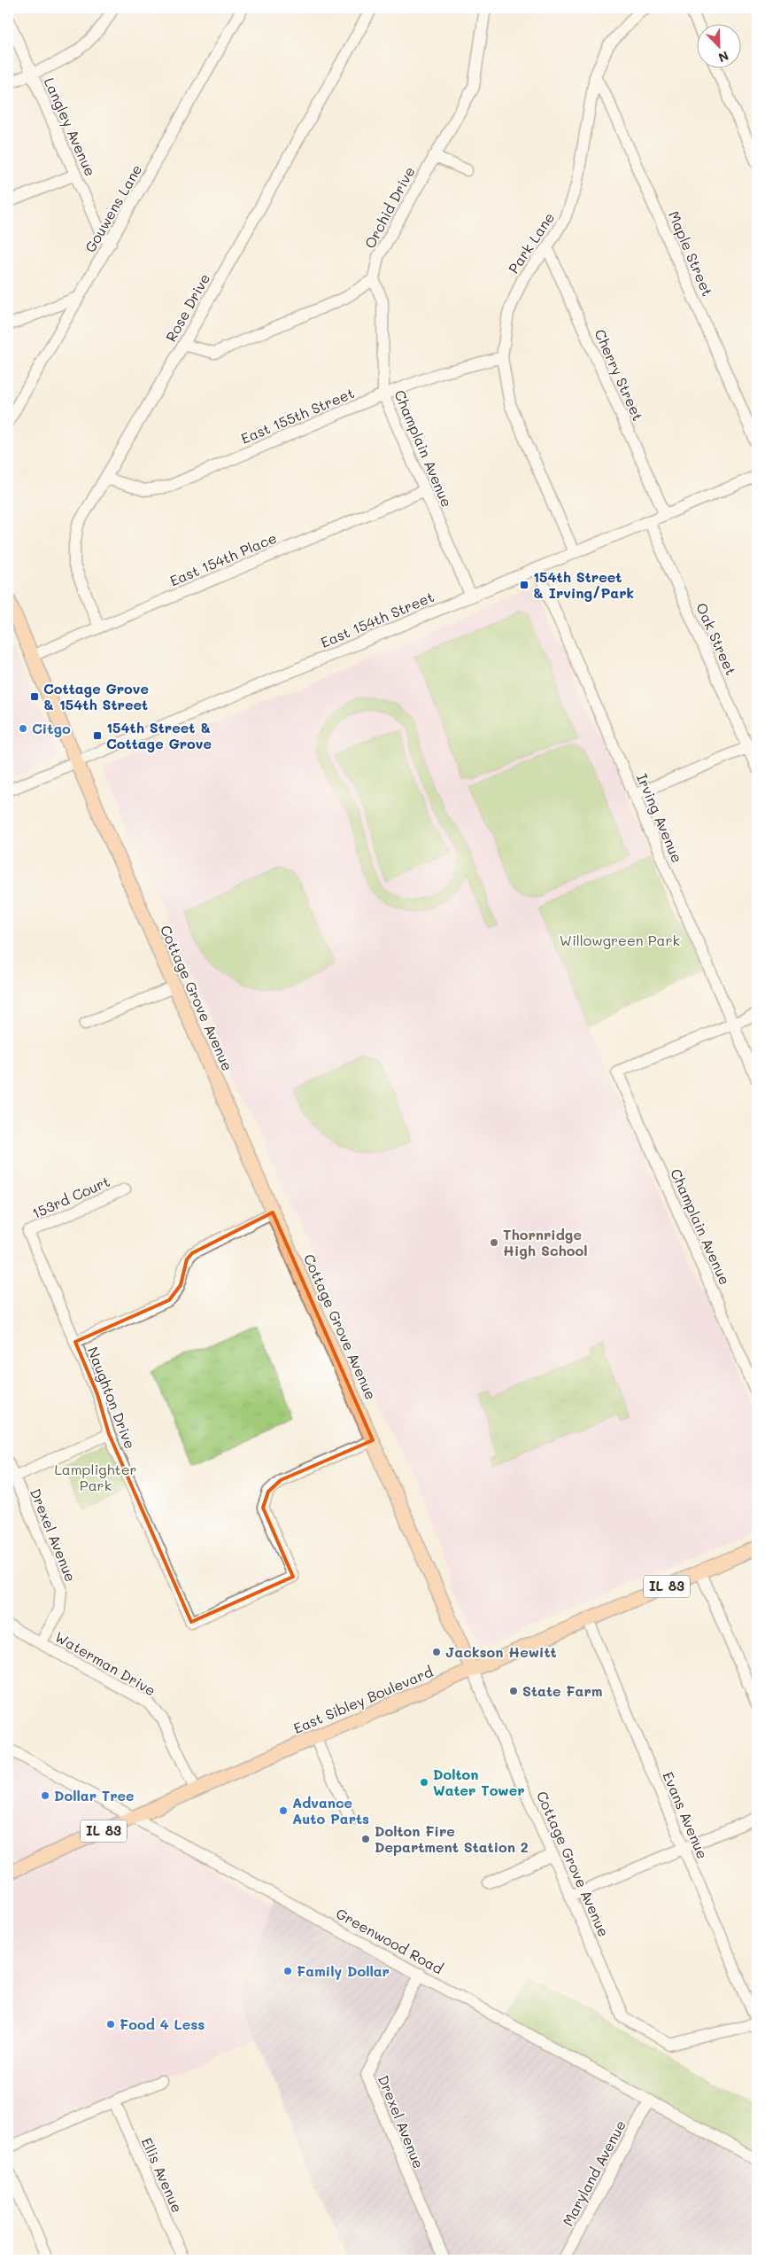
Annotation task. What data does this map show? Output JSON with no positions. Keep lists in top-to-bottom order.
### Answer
{
  "streets": {
    "main road": ["Cottage Grove Avenue", "IL 83", "East Sibley Boulevard"],
    "street": [
      "Langley Avenue",
      "Orchid Drive",
      "Gouwens Lane",
      "Park Lane",
      "Maple Street",
      "Rose Drive",
      "Cherry Street",
      "East 155th Street",
      "Champlain Avenue",
      "East 154th Place",
      "East 154th Street",
      "Oak Street",
      "Irving Avenue",
      "153rd Court",
      "Naughton Drive",
      "Drexel Avenue",
      "Waterman Drive",
      "Evans Avenue",
      "Greenwood Road",
      "Maryland Avenue",
      "Ellis Avenue"
    ]
  },
  "crossings": [
    ["Langley Avenue", "Gouwens Lane"],
    ["Orchid Drive", "Champlain Avenue"],
    ["Park Lane", "Maple Street"],
    ["Park Lane", "Cherry Street"],
    ["Park Lane", "East 155th Street"],
    ["Park Lane", "East 154th Street"],
    ["Rose Drive", "East 155th Street"],
    ["Rose Drive", "East 154th Place"],
    ["Cherry Street", "East 154th Street"],
    ["East 155th Street", "Champlain Avenue"],
    ["Champlain Avenue", "East 154th Place"],
    ["Champlain Avenue", "East 154th Street"],
    ["Champlain Avenue", "Irving Avenue"],
    ["East 154th Place", "Cottage Grove Avenue"],
    ["East 154th Street", "Oak Street"],
    ["East 154th Street", "Irving Avenue"],
    ["East 154th Street", "Cottage Grove Avenue"],
    ["Cottage Grove Avenue", "Naughton Drive"],
    ["Cottage Grove Avenue", "East Sibley Boulevard"],
    ["Cottage Grove Avenue", "Evans Avenue"],
    ["153rd Court", "Naughton Drive"],
    ["Drexel Avenue", "Waterman Drive"],
    ["Drexel Avenue", "Greenwood Road"],
    ["Waterman Drive", "East Sibley Boulevard"],
    ["East Sibley Boulevard", "Evans Avenue"],
    ["East Sibley Boulevard", "Greenwood Road"],
    ["Greenwood Road", "Maryland Avenue"]
  ],
  "parks": ["Willowgreen Park", "Lamplighter Park"],
  "places": {
    "transit": ["154th Street & Irving/Park", "Cottage Grove & 154th Street", "154th Street & Cottage Grove"],
    "other": [
      "Citgo",
      "Thornridge High School",
      "Jackson Hewitt",
      "State Farm",
      "Dolton Water Tower",
      "Dollar Tree",
      "Advance Auto Parts",
      "Dolton Fire Department Station 2",
      "Family Dollar",
      "Food 4 Less"
    ]
  },
  "north": "bottom right"
}
